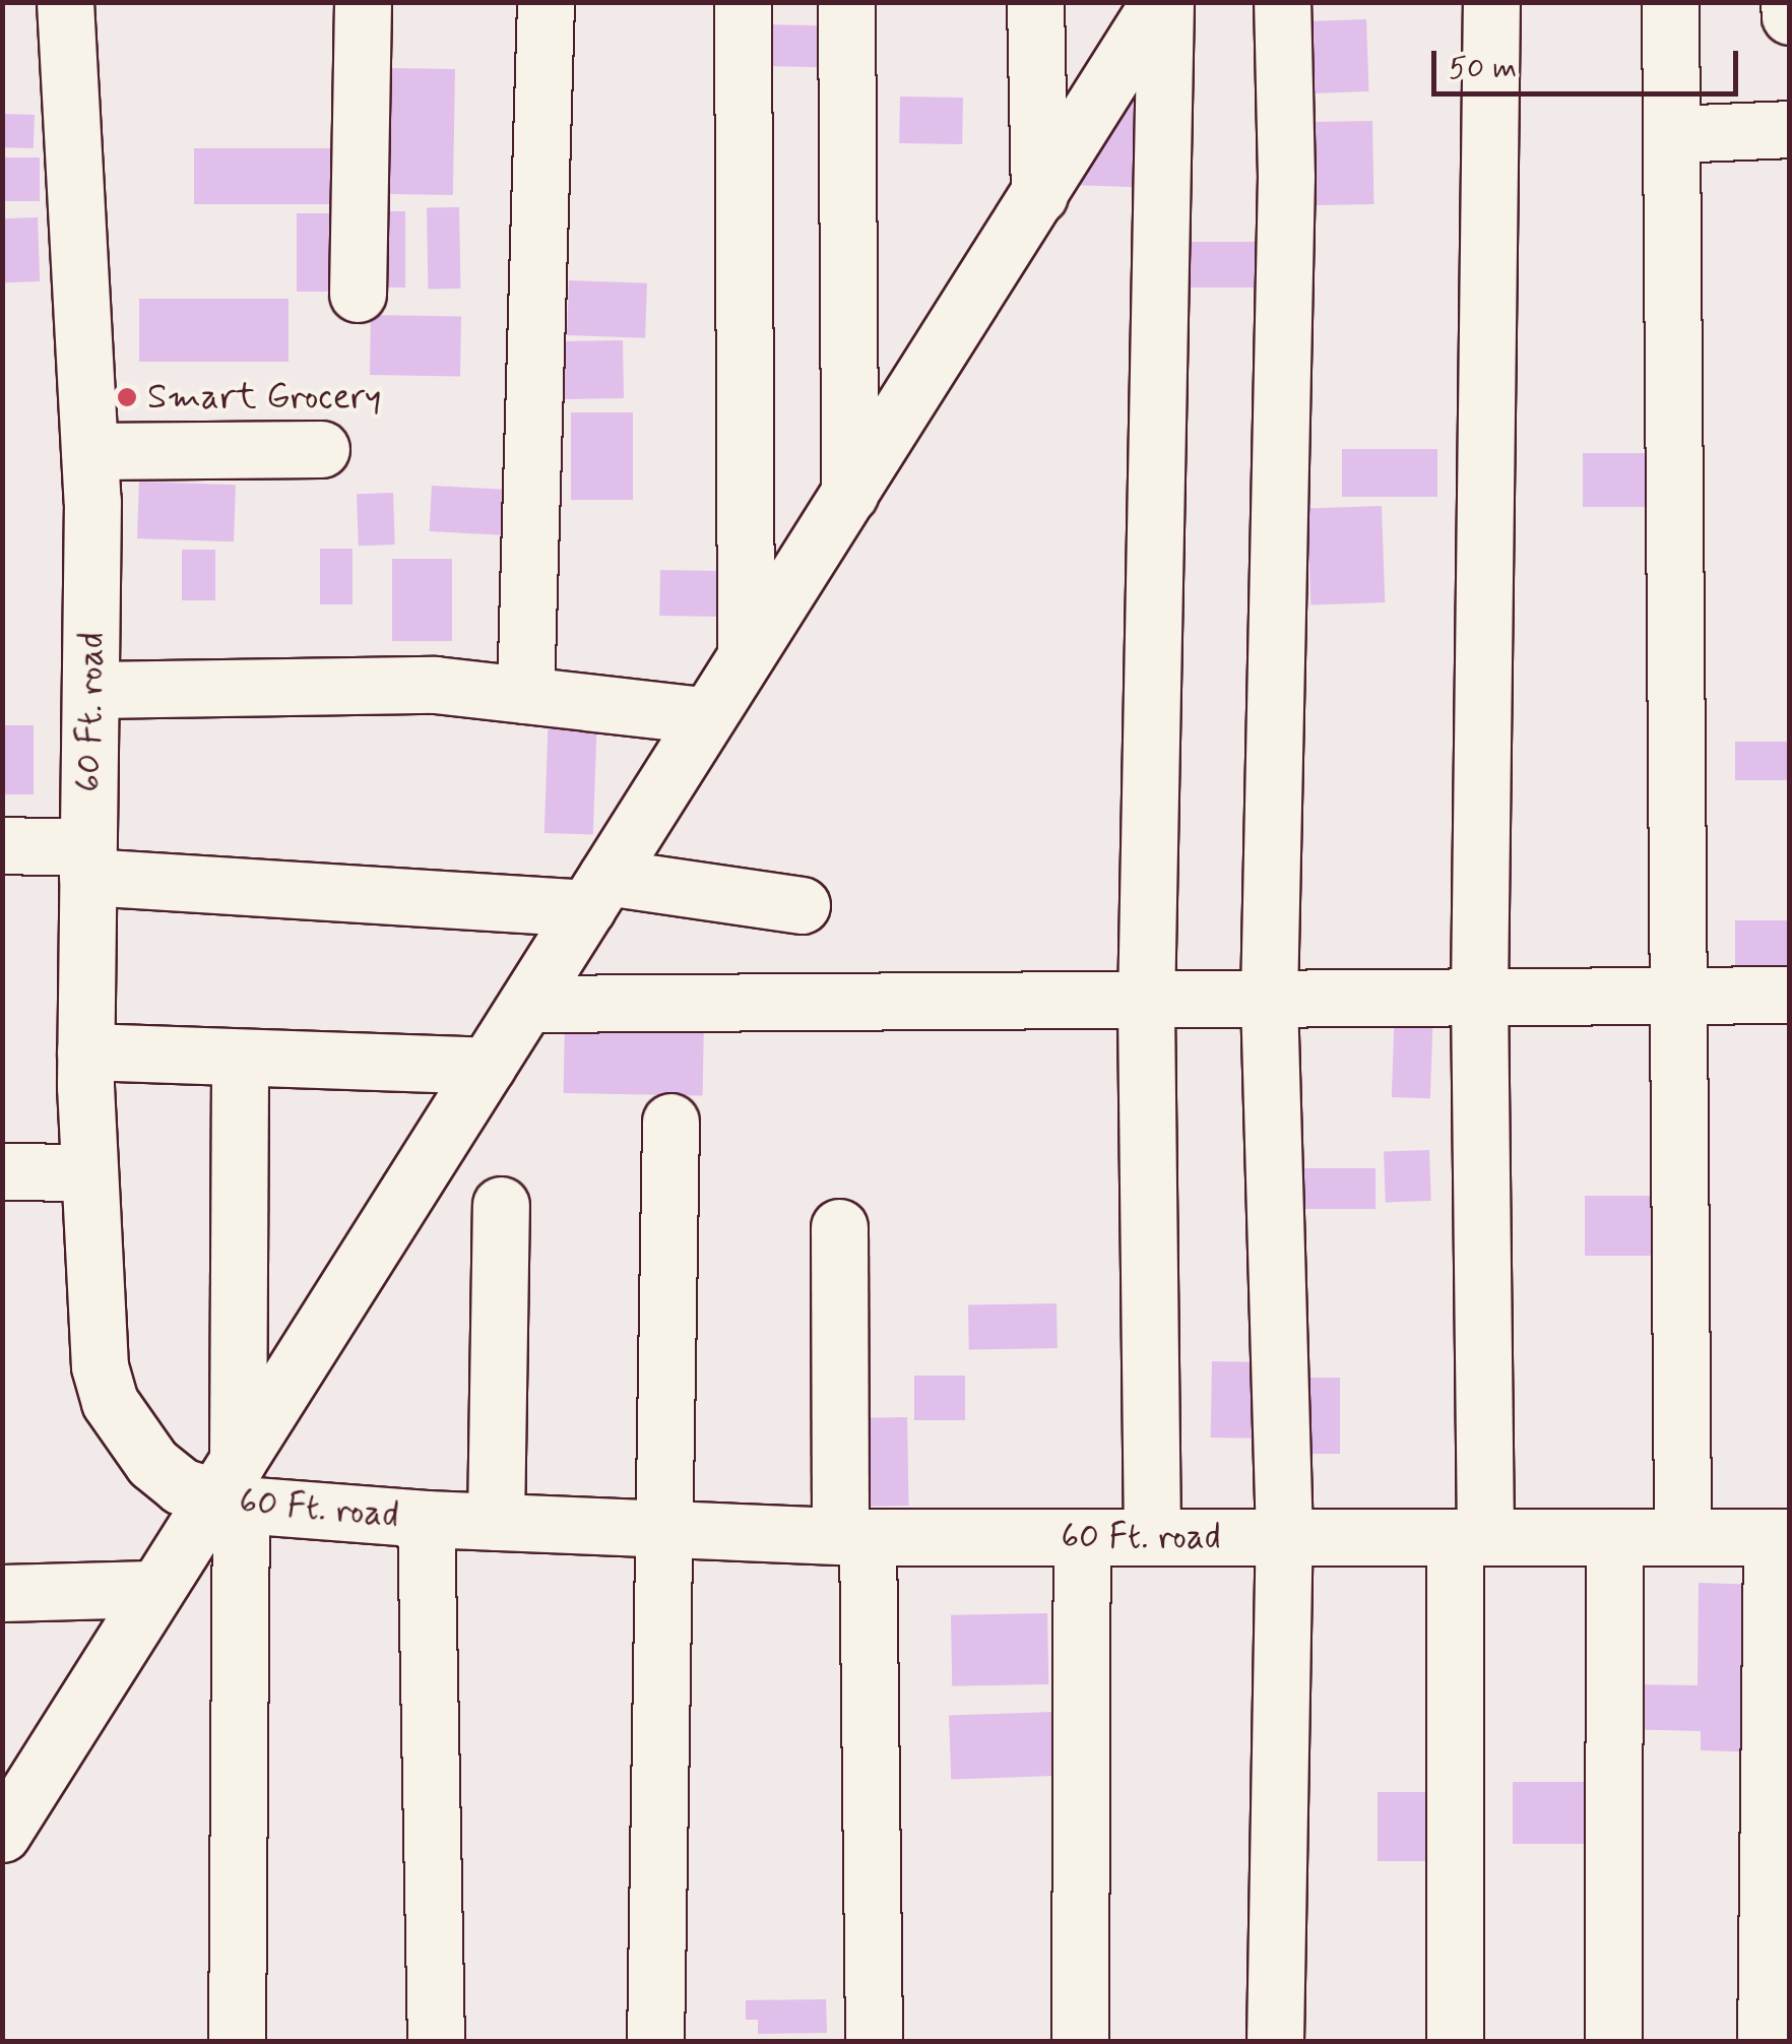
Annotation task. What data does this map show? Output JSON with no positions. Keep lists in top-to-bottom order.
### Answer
{
  "streets": {
    "street": ["60 Ft. road"]
  },
  "places": ["Smart Grocery"],
  "scale_bar": "50 m"
}
